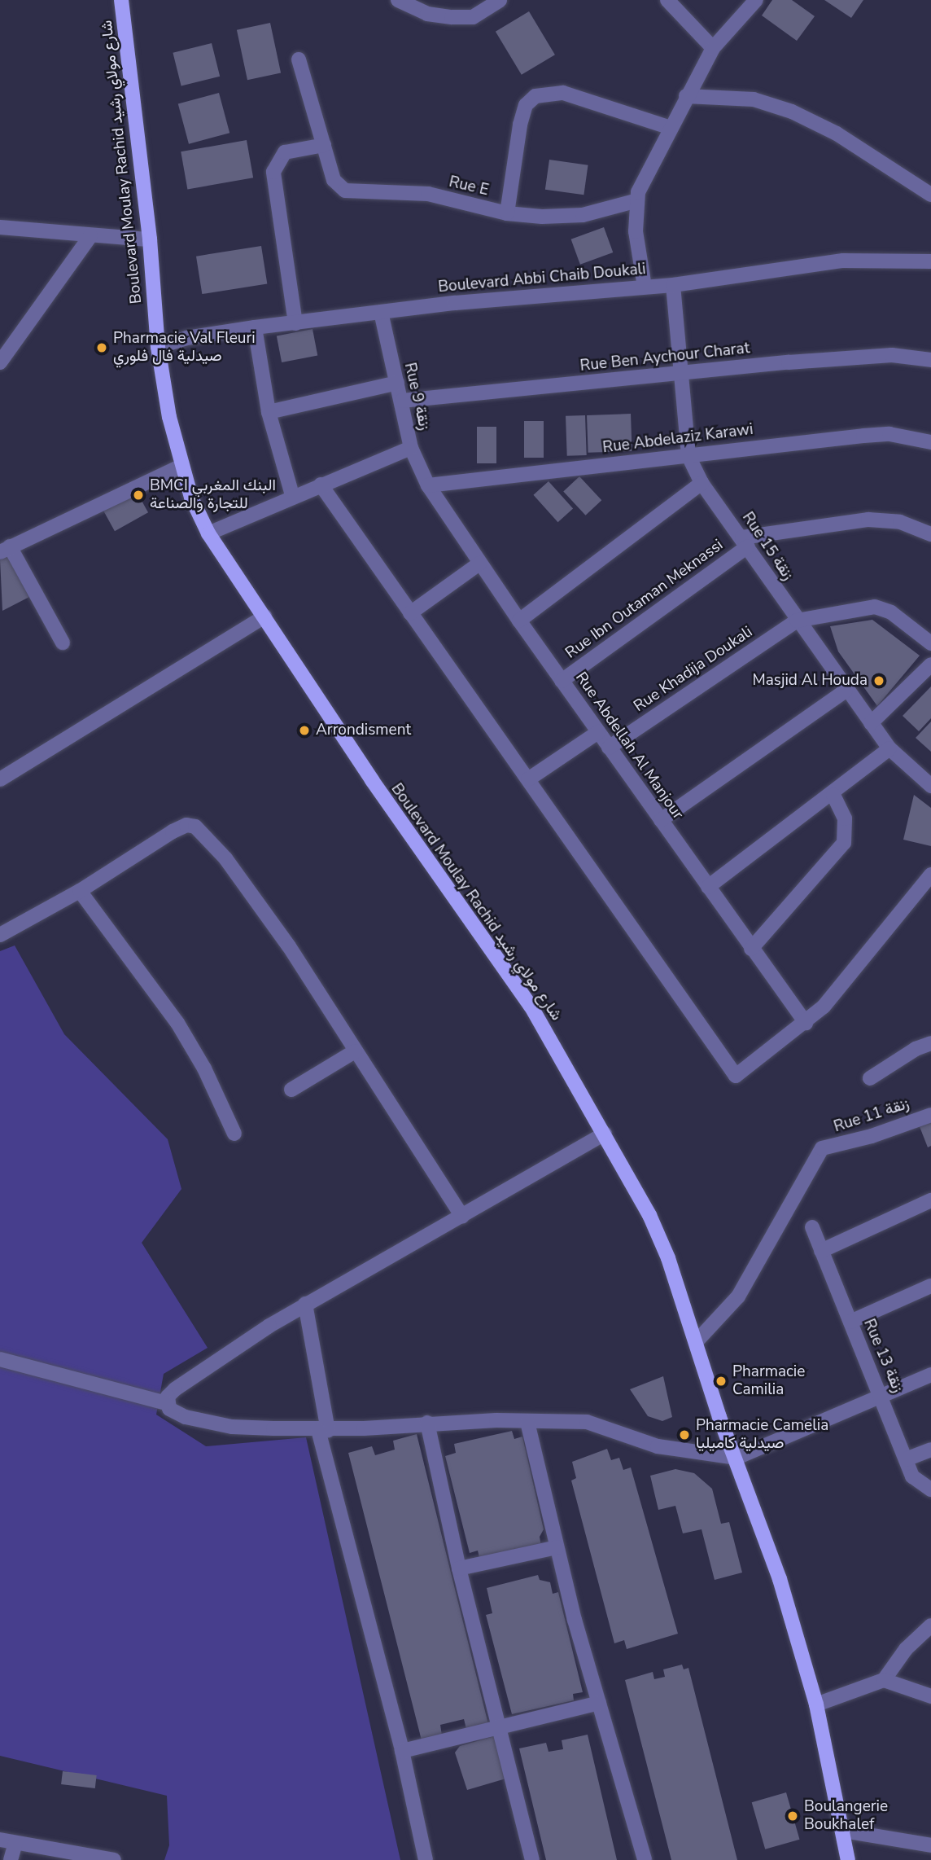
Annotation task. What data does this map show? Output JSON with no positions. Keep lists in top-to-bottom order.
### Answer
{
  "streets": {
    "main road": ["Boulevard Moulay Rachid شارع مولاي رشيد"],
    "street": [
      "Rue E",
      "Boulevard Abbi Chaib Doukali",
      "Rue Ben Aychour Charat",
      "Rue 9 زنقة",
      "Rue Abdelaziz Karawi",
      "Rue 15 زنقة",
      "Rue Ibn Outaman Meknassi",
      "Rue Khadija Doukali",
      "Rue Abdellah Al Manjour",
      "Rue 11 زنقة",
      "Rue 13 زنقة"
    ]
  },
  "crossings": [
    ["Boulevard Moulay Rachid شارع مولاي رشيد", "Boulevard Abbi Chaib Doukali"],
    ["Boulevard Moulay Rachid شارع مولاي رشيد", "Rue 11 زنقة"],
    ["Boulevard Abbi Chaib Doukali", "Rue 9 زنقة"],
    ["Boulevard Abbi Chaib Doukali", "Rue 15 زنقة"],
    ["Rue Ben Aychour Charat", "Rue 9 زنقة"],
    ["Rue Ben Aychour Charat", "Rue 15 زنقة"],
    ["Rue 9 زنقة", "Rue Abdelaziz Karawi"],
    ["Rue 9 زنقة", "Rue Abdellah Al Manjour"],
    ["Rue Abdelaziz Karawi", "Rue 15 زنقة"],
    ["Rue Abdelaziz Karawi", "Rue Abdellah Al Manjour"],
    ["Rue 15 زنقة", "Rue Ibn Outaman Meknassi"],
    ["Rue 15 زنقة", "Rue Khadija Doukali"],
    ["Rue Ibn Outaman Meknassi", "Rue Abdellah Al Manjour"],
    ["Rue Khadija Doukali", "Rue Abdellah Al Manjour"]
  ],
  "places": [
    "Pharmacie Val Fleuri صيدلية فال فلوري",
    "BMCI البنك المغربي للتجارة والصناعة",
    "Masjid Al Houda",
    "Arrondisment",
    "Pharmacie Camilia",
    "Pharmacie Camelia صيدلية كاميليا",
    "Boulangerie Boukhalef"
  ]
}
